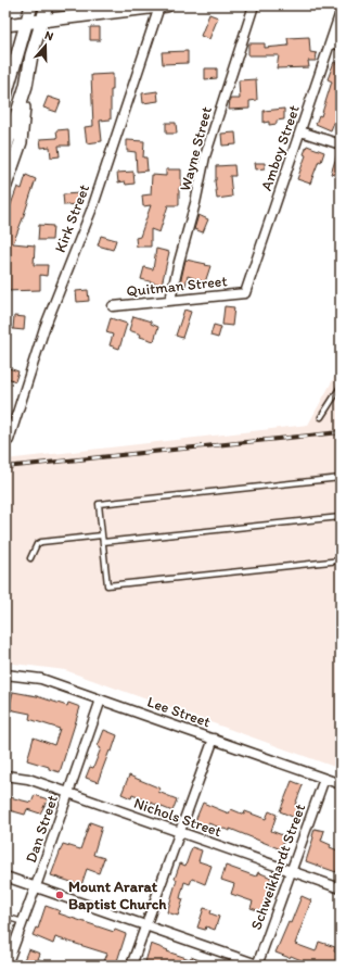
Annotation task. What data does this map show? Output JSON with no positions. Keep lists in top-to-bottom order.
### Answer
{
  "streets": {
    "street": [
      "Amboy Street",
      "Wayne Street",
      "Kirk Street",
      "Quitman Street",
      "Lee Street",
      "Nichols Street",
      "Dan Street",
      "Schweikhardt Street"
    ]
  },
  "crossings": [
    ["Amboy Street", "Quitman Street"],
    ["Wayne Street", "Quitman Street"],
    ["Lee Street", "Dan Street"],
    ["Lee Street", "Schweikhardt Street"],
    ["Nichols Street", "Dan Street"],
    ["Nichols Street", "Schweikhardt Street"]
  ],
  "places": ["Mount Ararat Baptist Church"],
  "north": "top"
}
